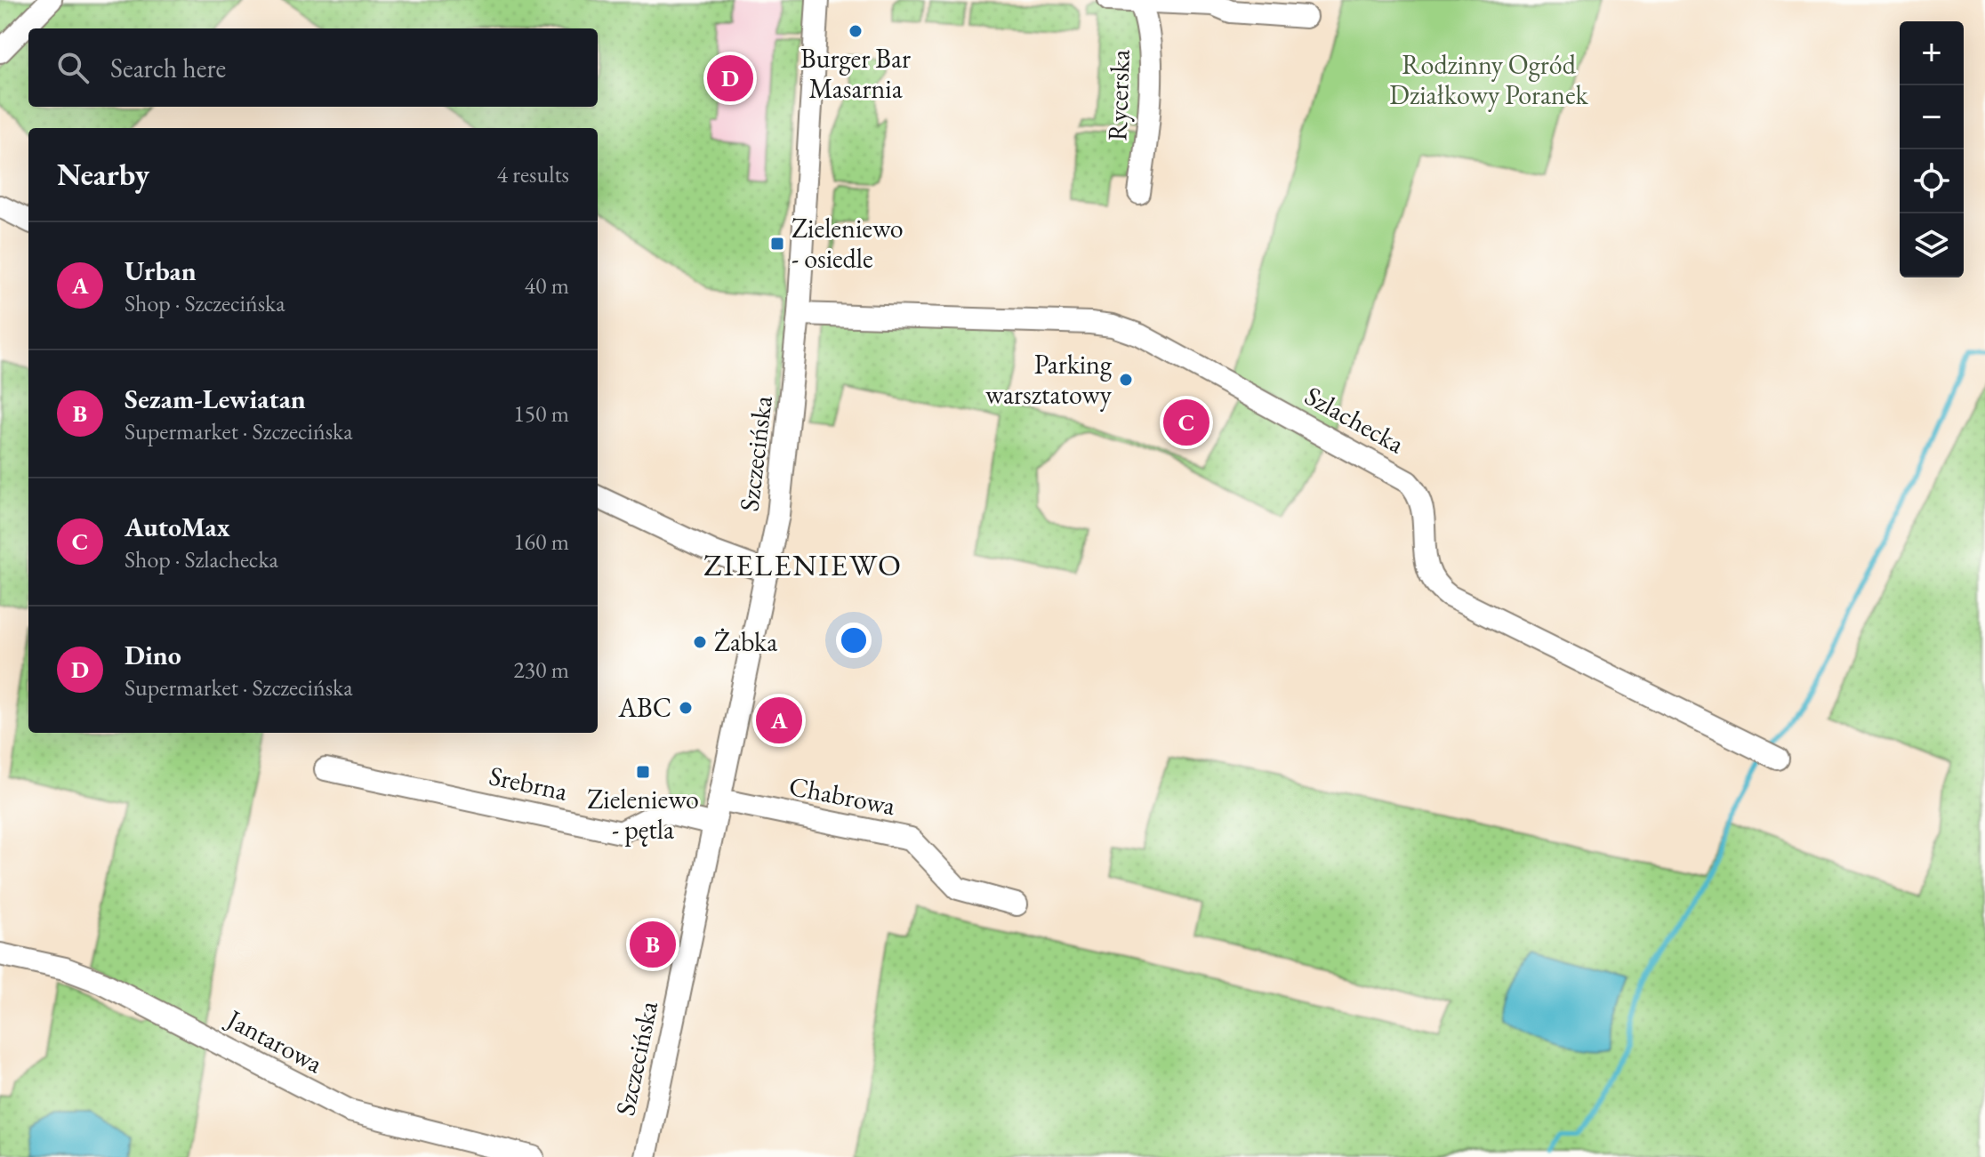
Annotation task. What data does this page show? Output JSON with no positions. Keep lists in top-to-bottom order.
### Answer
{
  "streets": {
    "street": [
      "Rycerska",
      "Szlachecka",
      "Szczecińska",
      "Srebrna",
      "Chabrowa",
      "Jantarowa"
    ]
  },
  "crossings": [
    ["Szlachecka", "Szczecińska"],
    ["Szczecińska", "Srebrna"],
    ["Szczecińska", "Chabrowa"]
  ],
  "districts": ["ZIELENIEWO"],
  "parks": ["Rodzinny Ogród Działkowy Poranek"],
  "places": {
    "other": [
      "Burger Bar Masarnia",
      "Parking warsztatowy",
      "Żabka",
      "ABC"
    ],
    "transit": ["Zieleniewo - osiedle", "Zieleniewo - pętla"]
  },
  "page": {
    "map_buttons": ["+", "−"],
    "search": "Search here",
    "pins": [
      "D",
      "C",
      "A",
      "B"
    ],
    "heading": ["Nearby", "4 results"],
    "list": [
      {
        "mark": "A",
        "name": "Urban",
        "note": "Shop · Szczecińska",
        "value": "40 m"
      },
      {
        "mark": "B",
        "name": "Sezam-Lewiatan",
        "note": "Supermarket · Szczecińska",
        "value": "150 m"
      },
      {
        "mark": "C",
        "name": "AutoMax",
        "note": "Shop · Szlachecka",
        "value": "160 m"
      },
      {
        "mark": "D",
        "name": "Dino",
        "note": "Supermarket · Szczecińska",
        "value": "230 m"
      }
    ]
  }
}
